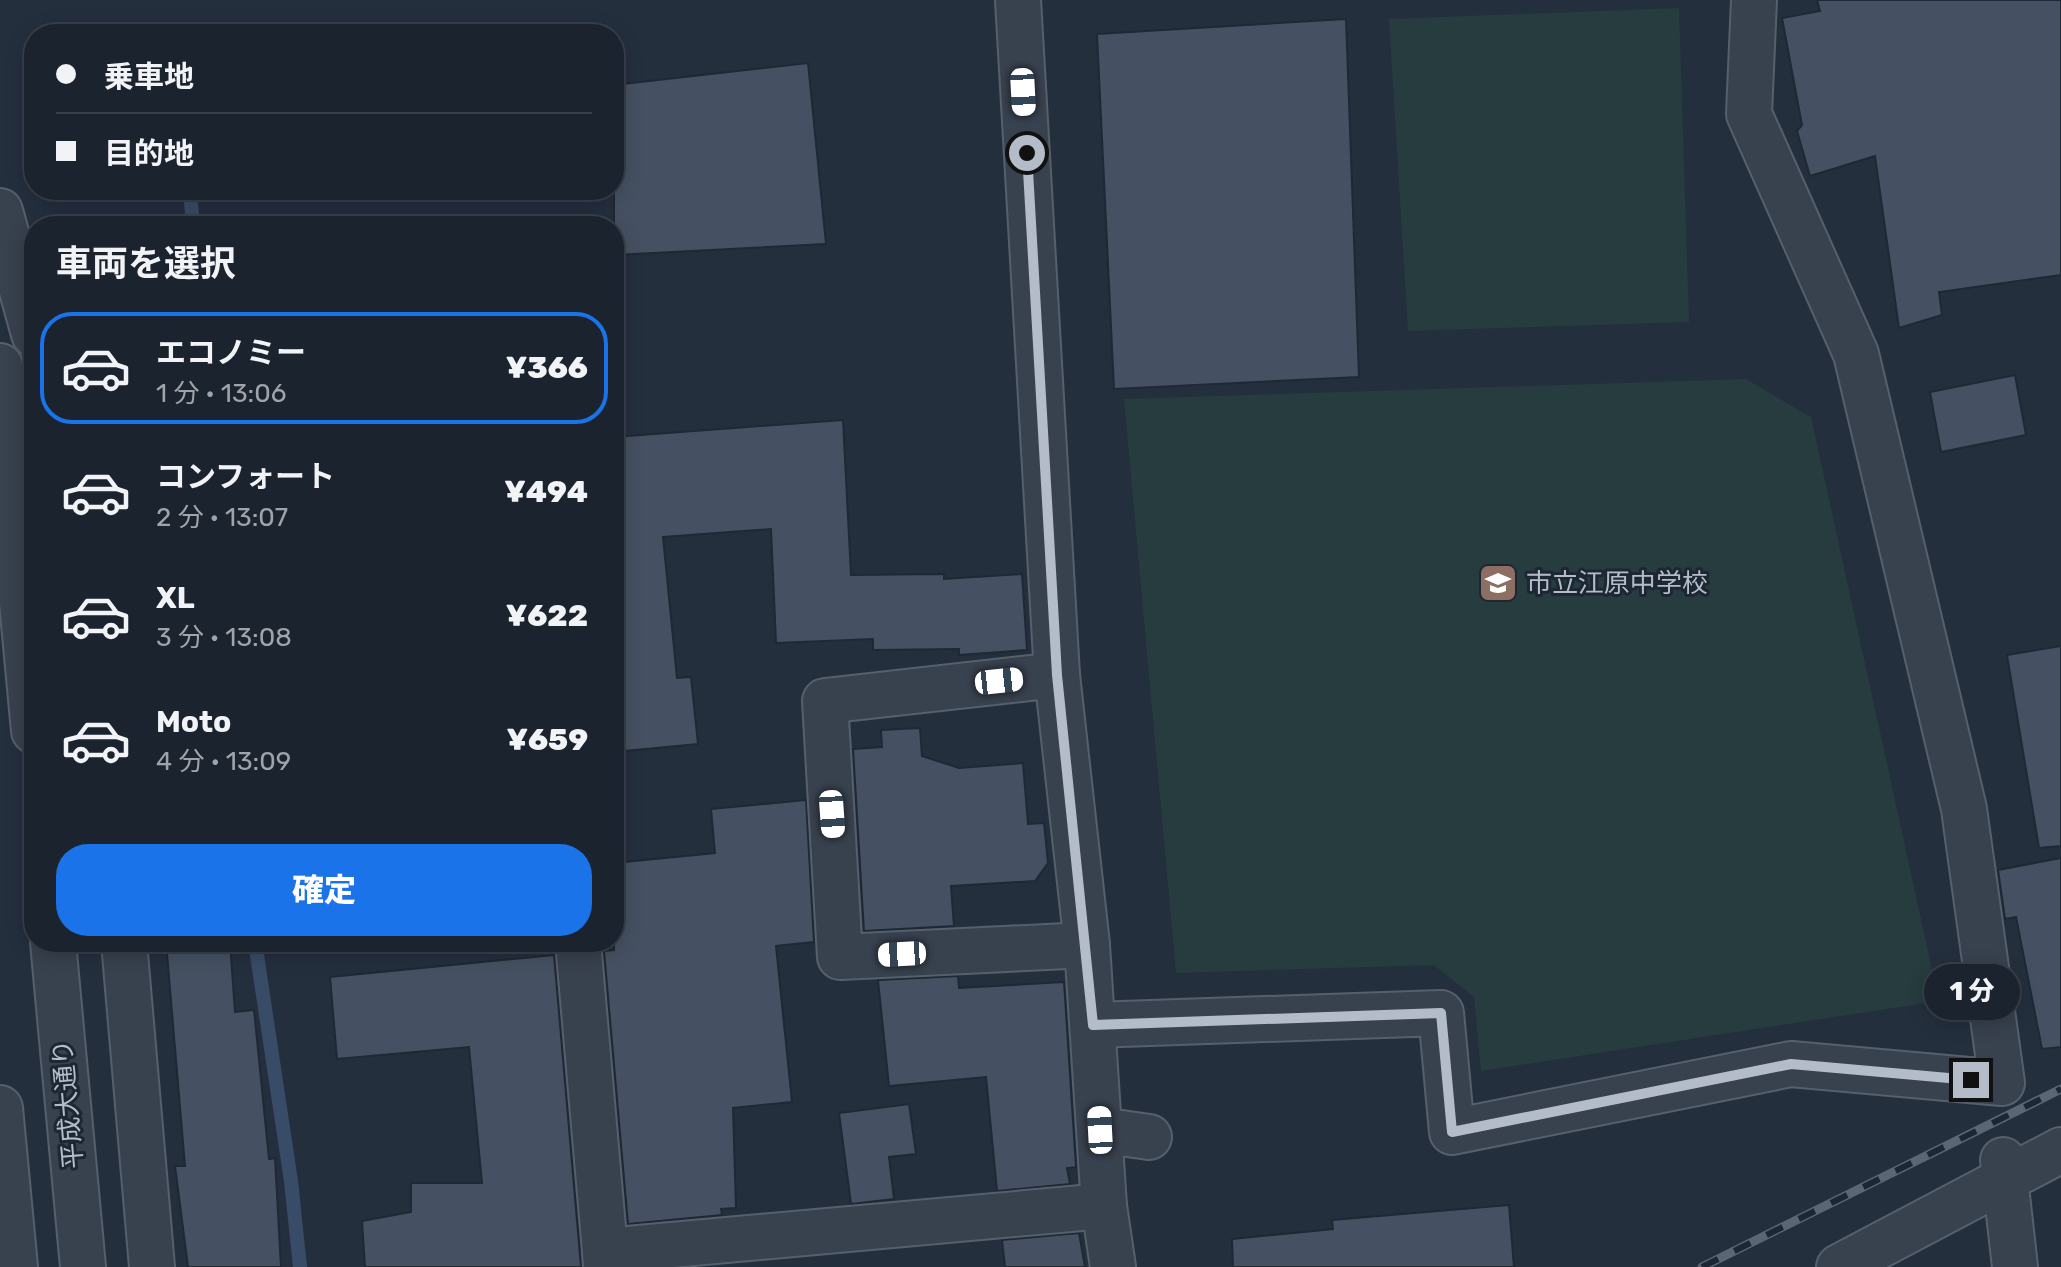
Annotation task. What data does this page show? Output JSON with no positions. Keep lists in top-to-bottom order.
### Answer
{
  "streets": {
    "street": ["平成大通り"]
  },
  "places": {
    "school or university": ["市立江原中学校"]
  },
  "page": {
    "banner": ["乗車地", "目的地"],
    "heading": "車両を選択",
    "list": [
      {
        "name": "エコノミー",
        "note": "1 分 · 13:06",
        "value": "¥366"
      },
      {
        "name": "コンフォート",
        "note": "2 分 · 13:07",
        "value": "¥494"
      },
      {
        "name": "XL",
        "note": "3 分 · 13:08",
        "value": "¥622"
      },
      {
        "name": "Moto",
        "note": "4 分 · 13:09",
        "value": "¥659"
      }
    ],
    "buttons": "確定",
    "bubble": "1 分"
  }
}
